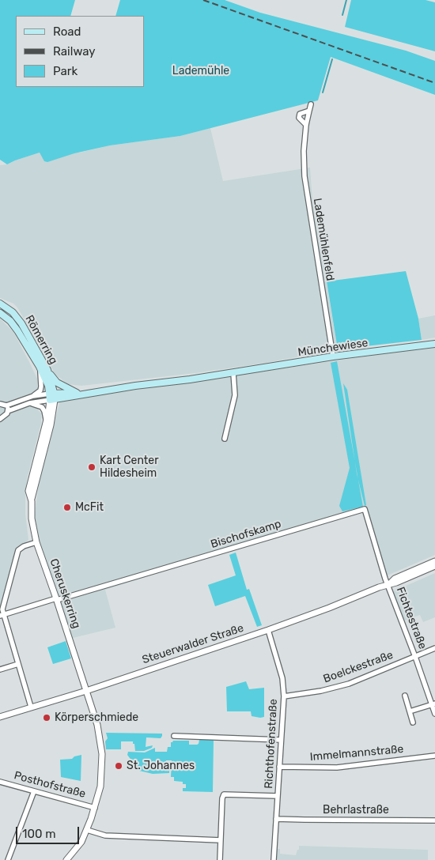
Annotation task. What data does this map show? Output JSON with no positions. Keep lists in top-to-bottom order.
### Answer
{
  "streets": {
    "main road": ["Römerring", "Münchewiese"],
    "street": [
      "Lademühlenfeld",
      "Bischofskamp",
      "Cheruskerring",
      "Fichtestraße",
      "Steuerwalder Straße",
      "Boelckestraße",
      "Richthofenstraße",
      "Immelmannstraße",
      "Posthofstraße",
      "Behrlastraße"
    ]
  },
  "crossings": [
    ["Lademühlenfeld", "Münchewiese"],
    ["Römerring", "Münchewiese"],
    ["Römerring", "Cheruskerring"],
    ["Münchewiese", "Cheruskerring"],
    ["Bischofskamp", "Cheruskerring"],
    ["Bischofskamp", "Fichtestraße"],
    ["Bischofskamp", "Steuerwalder Straße"],
    ["Cheruskerring", "Steuerwalder Straße"],
    ["Cheruskerring", "Posthofstraße"],
    ["Fichtestraße", "Steuerwalder Straße"],
    ["Fichtestraße", "Boelckestraße"],
    ["Steuerwalder Straße", "Richthofenstraße"],
    ["Boelckestraße", "Richthofenstraße"],
    ["Richthofenstraße", "Immelmannstraße"],
    ["Richthofenstraße", "Behrlastraße"]
  ],
  "parks": ["Lademühle"],
  "places": [
    "Kart Center Hildesheim",
    "McFit",
    "Körperschmiede",
    "St. Johannes"
  ],
  "legend": ["Road", "Railway", "Park"],
  "scale_bar": "100 m"
}
